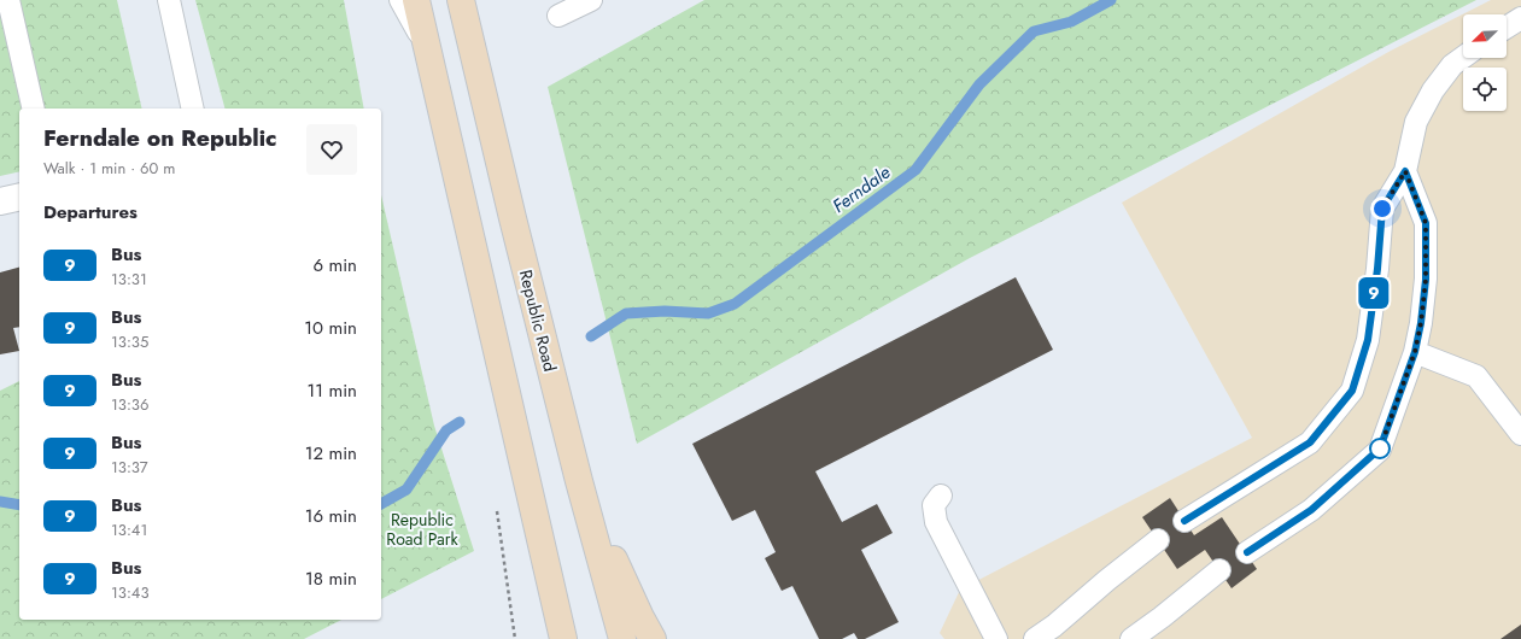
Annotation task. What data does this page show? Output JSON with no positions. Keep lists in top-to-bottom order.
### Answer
{
  "streets": {
    "main road": ["Republic Road"]
  },
  "water": ["Ferndale"],
  "parks": ["Republic Road Park"],
  "lines": ["bus line 9"],
  "north": "bottom left",
  "page": {
    "on_map": "9",
    "heading": [
      ["Ferndale on Republic", "Walk · 1 min · 60 m"],
      "Departures"
    ],
    "list": [
      {
        "mark": "9",
        "name": "Bus",
        "note": "13:31",
        "value": "6 min"
      },
      {
        "mark": "9",
        "name": "Bus",
        "note": "13:35",
        "value": "10 min"
      },
      {
        "mark": "9",
        "name": "Bus",
        "note": "13:36",
        "value": "11 min"
      },
      {
        "mark": "9",
        "name": "Bus",
        "note": "13:37",
        "value": "12 min"
      },
      {
        "mark": "9",
        "name": "Bus",
        "note": "13:41",
        "value": "16 min"
      },
      {
        "mark": "9",
        "name": "Bus",
        "note": "13:43",
        "value": "18 min"
      }
    ]
  }
}
